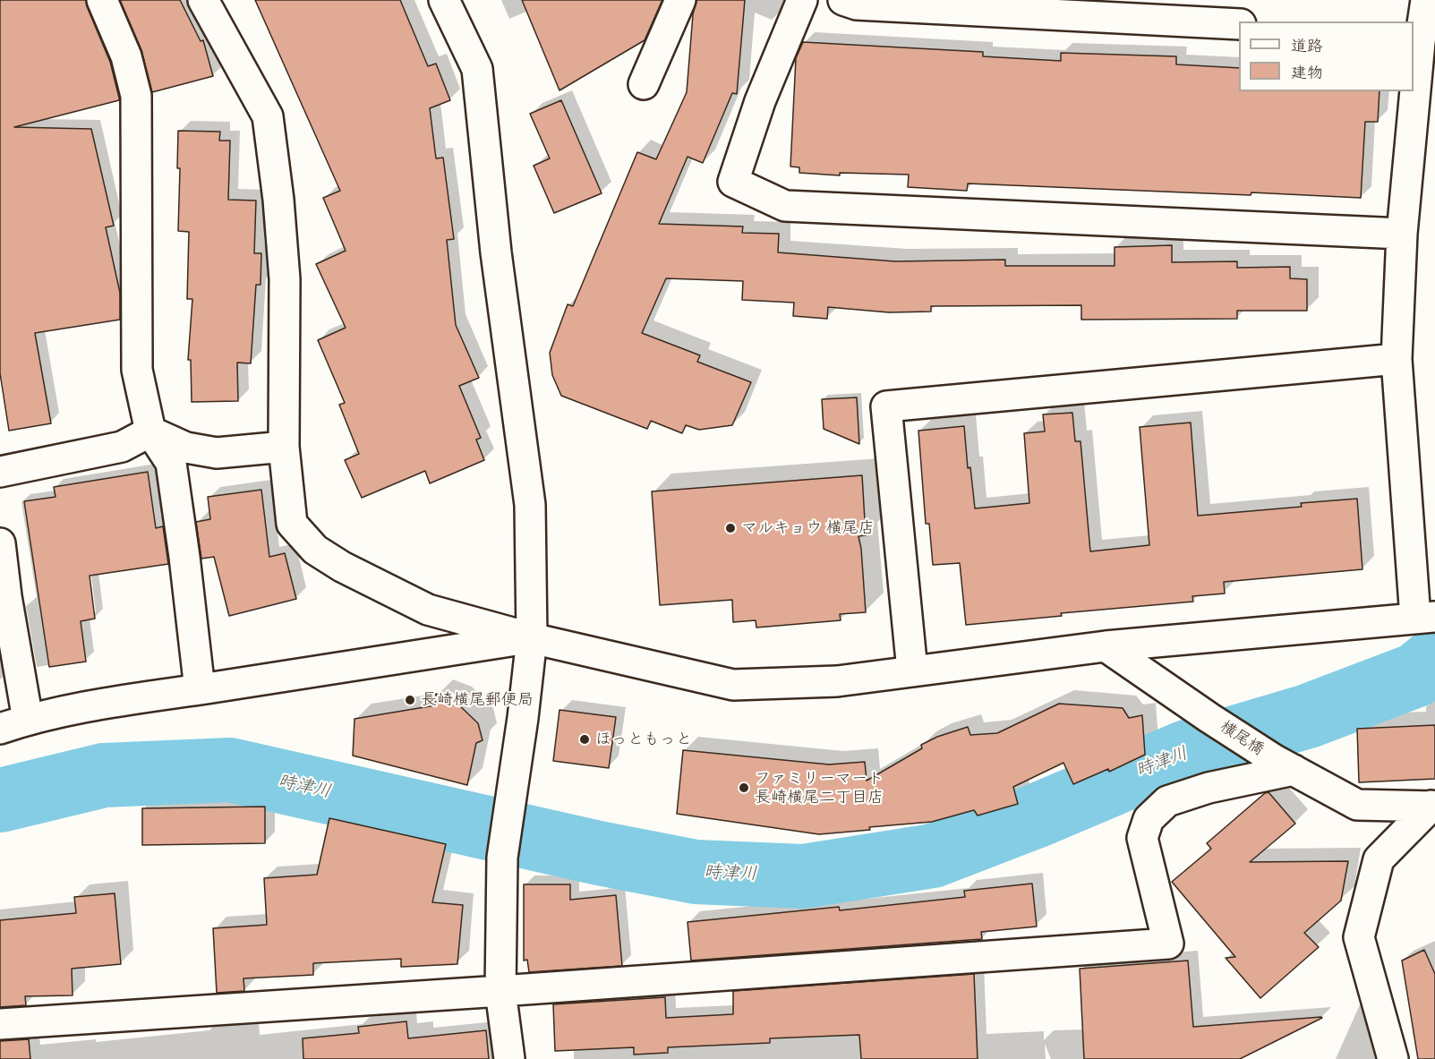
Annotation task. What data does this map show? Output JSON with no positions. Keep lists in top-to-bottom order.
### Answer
{
  "streets": {
    "street": ["横尾橋"]
  },
  "water": ["時津川"],
  "places": [
    "マルキョウ 横尾店",
    "長崎横尾郵便局",
    "ほっともっと",
    "ファミリーマート 長崎横尾二丁目店"
  ],
  "legend": ["道路", "建物"]
}
